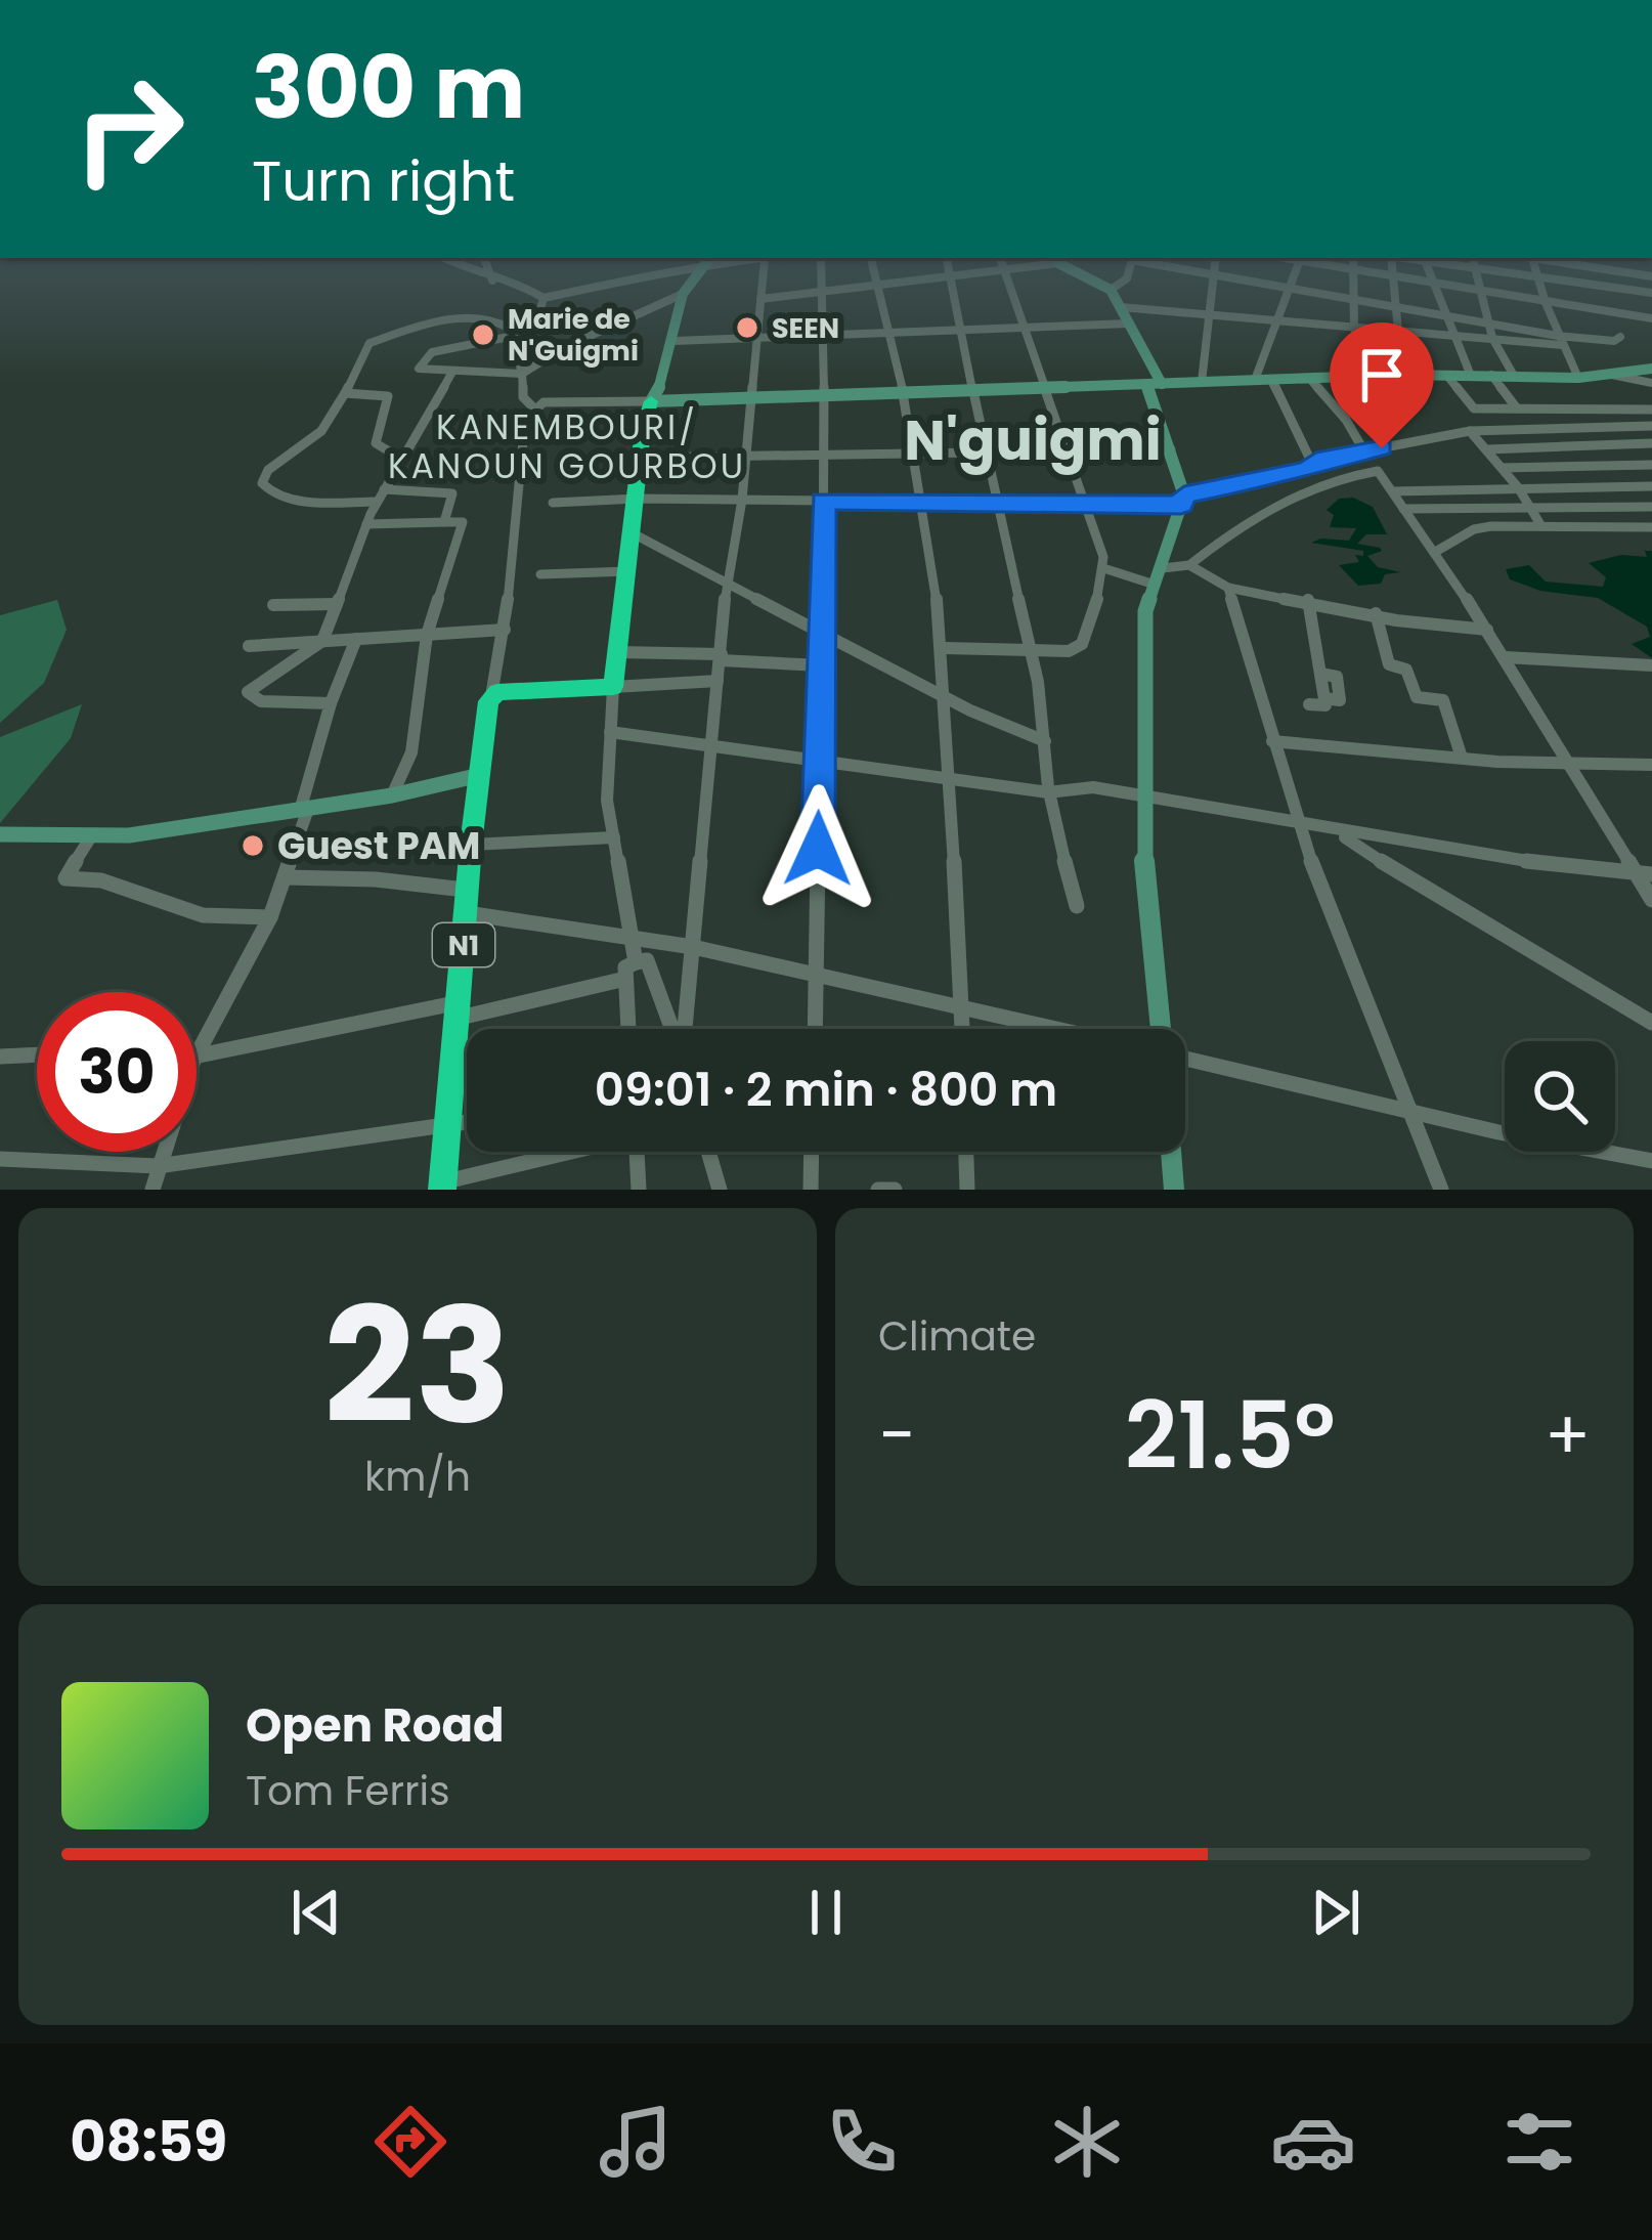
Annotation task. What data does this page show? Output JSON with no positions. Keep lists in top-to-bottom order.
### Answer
{
  "streets": {
    "highway": ["N1"]
  },
  "districts": ["KANEMBOURI/ KANOUN GOURBOU", "N'guigmi"],
  "places": ["SEEN", "Marie de N'Guigmi", "Guest PAM"],
  "page": {
    "turn": ["300 m", "Turn right"],
    "limit": "30",
    "trip": "09:01 · 2 min · 800 m",
    "tile": [
      ["23", "km/h"],
      "Climate"
    ],
    "heat": ["−", "21.5°", "+"],
    "song": ["Open Road", "Tom Ferris"],
    "tabs": "08:59"
  }
}
